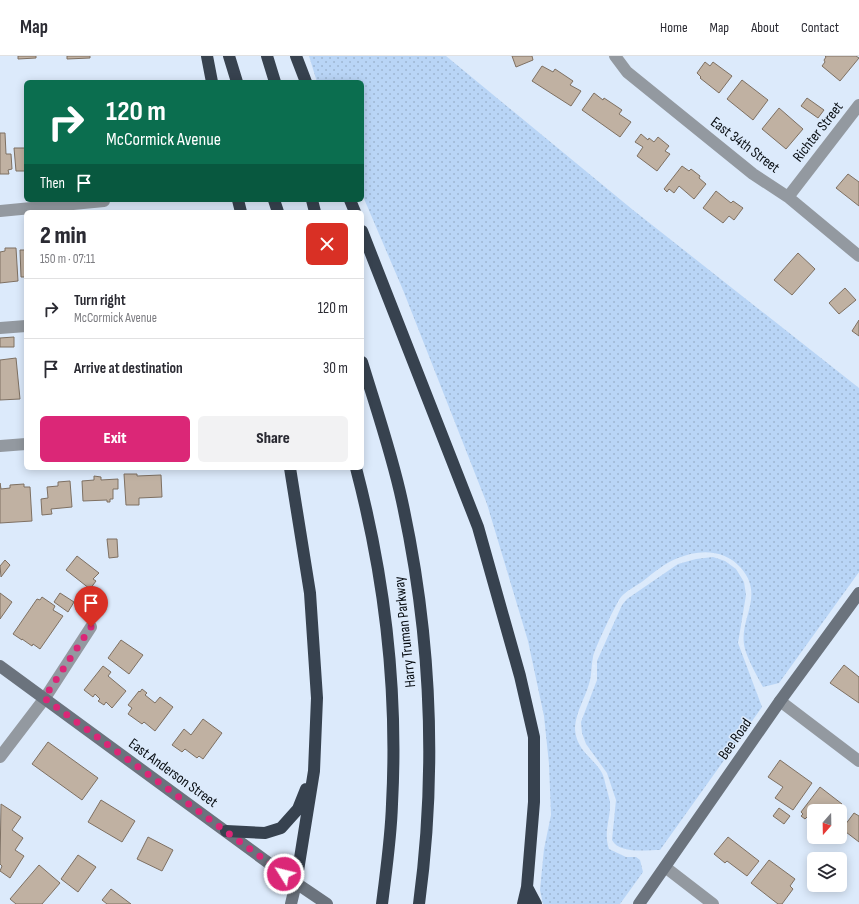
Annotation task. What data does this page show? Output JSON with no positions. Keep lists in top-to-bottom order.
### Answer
{
  "streets": {
    "highway": ["Harry Truman Parkway"],
    "main road": ["Bee Road", "East Anderson Street"],
    "street": ["Richter Street", "East 34th Street"]
  },
  "crossings": [
    ["Richter Street", "East 34th Street"]
  ],
  "north": "bottom",
  "page": {
    "header": "Map",
    "nav": [
      "Home",
      "Map",
      "About",
      "Contact"
    ],
    "turn": ["120 m", "McCormick Avenue"],
    "then": "Then",
    "heading": ["2 min", "150 m · 07:11"],
    "list": [
      {
        "name": "Turn right",
        "note": "McCormick Avenue",
        "value": "120 m"
      },
      {
        "name": "Arrive at destination",
        "value": "30 m"
      }
    ],
    "buttons": ["Exit", "Share"]
  }
}
